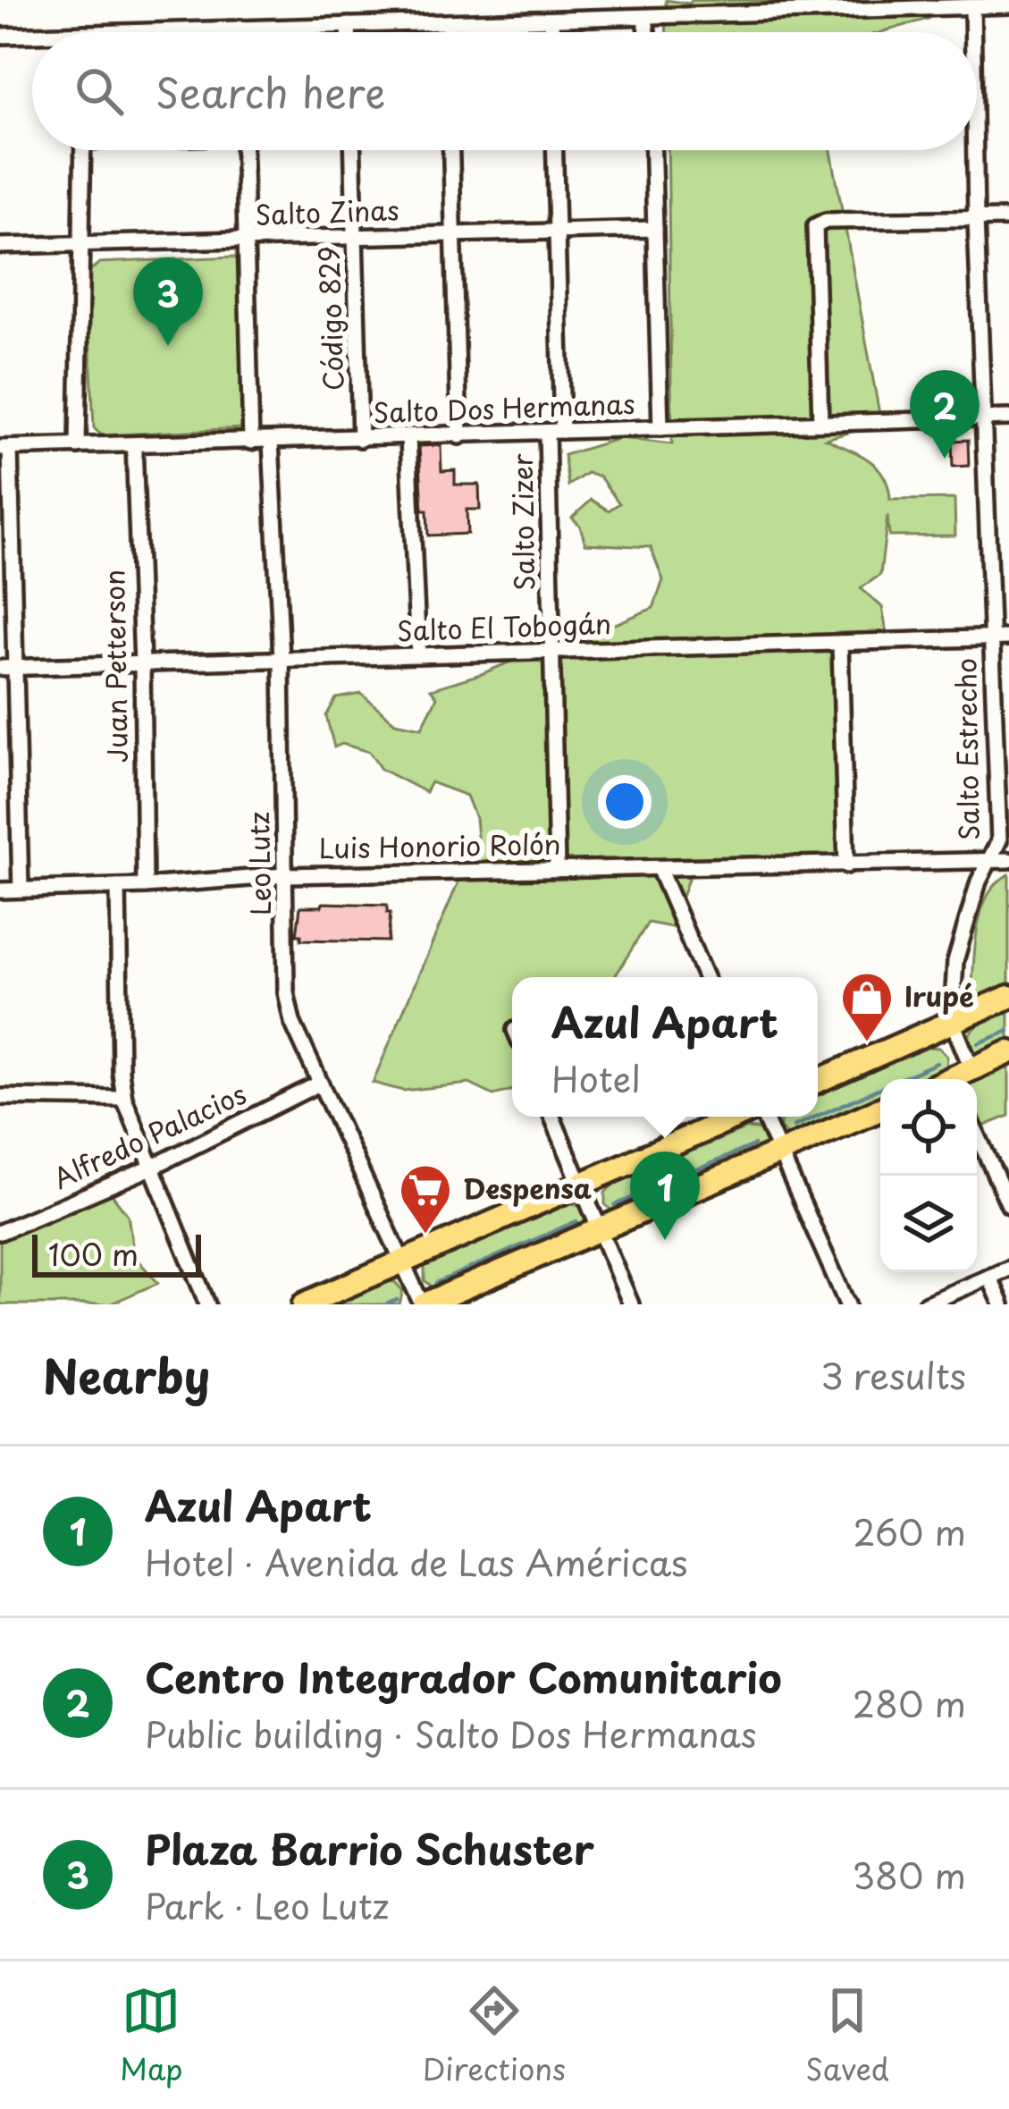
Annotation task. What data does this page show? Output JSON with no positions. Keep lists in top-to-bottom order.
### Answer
{
  "streets": {
    "street": [
      "Salto Zinas",
      "Código 829",
      "Salto Dos Hermanas",
      "Salto Zizer",
      "Salto El Tobogán",
      "Juan Petterson",
      "Salto Estrecho",
      "Luis Honorio Rolón",
      "Leo Lutz",
      "Alfredo Palacios"
    ]
  },
  "crossings": [
    ["Salto Zinas", "Código 829"],
    ["Salto Zinas", "Salto Zizer"],
    ["Código 829", "Salto Dos Hermanas"],
    ["Salto Dos Hermanas", "Salto Zizer"],
    ["Salto Dos Hermanas", "Juan Petterson"],
    ["Salto Dos Hermanas", "Salto Estrecho"],
    ["Salto Dos Hermanas", "Leo Lutz"],
    ["Salto Zizer", "Salto El Tobogán"],
    ["Salto Zizer", "Luis Honorio Rolón"],
    ["Salto El Tobogán", "Juan Petterson"],
    ["Salto El Tobogán", "Salto Estrecho"],
    ["Salto El Tobogán", "Leo Lutz"],
    ["Juan Petterson", "Luis Honorio Rolón"],
    ["Salto Estrecho", "Luis Honorio Rolón"],
    ["Luis Honorio Rolón", "Leo Lutz"],
    ["Leo Lutz", "Alfredo Palacios"]
  ],
  "places": {
    "shop": ["Irupé"],
    "supermarket": ["Despensa"]
  },
  "scale_bar": "100 m",
  "page": {
    "search": "Search here",
    "pins": ["3", "2", "1"],
    "popup": ["Azul Apart", "Hotel"],
    "scale": "100 m",
    "heading": ["Nearby", "3 results"],
    "list": [
      {
        "mark": "1",
        "name": "Azul Apart",
        "note": "Hotel · Avenida de Las Américas",
        "value": "260 m"
      },
      {
        "mark": "2",
        "name": "Centro Integrador Comunitario",
        "note": "Public building · Salto Dos Hermanas",
        "value": "280 m"
      },
      {
        "mark": "3",
        "name": "Plaza Barrio Schuster",
        "note": "Park · Leo Lutz",
        "value": "380 m"
      }
    ],
    "nav": ["Map", "Directions", "Saved"]
  }
}
